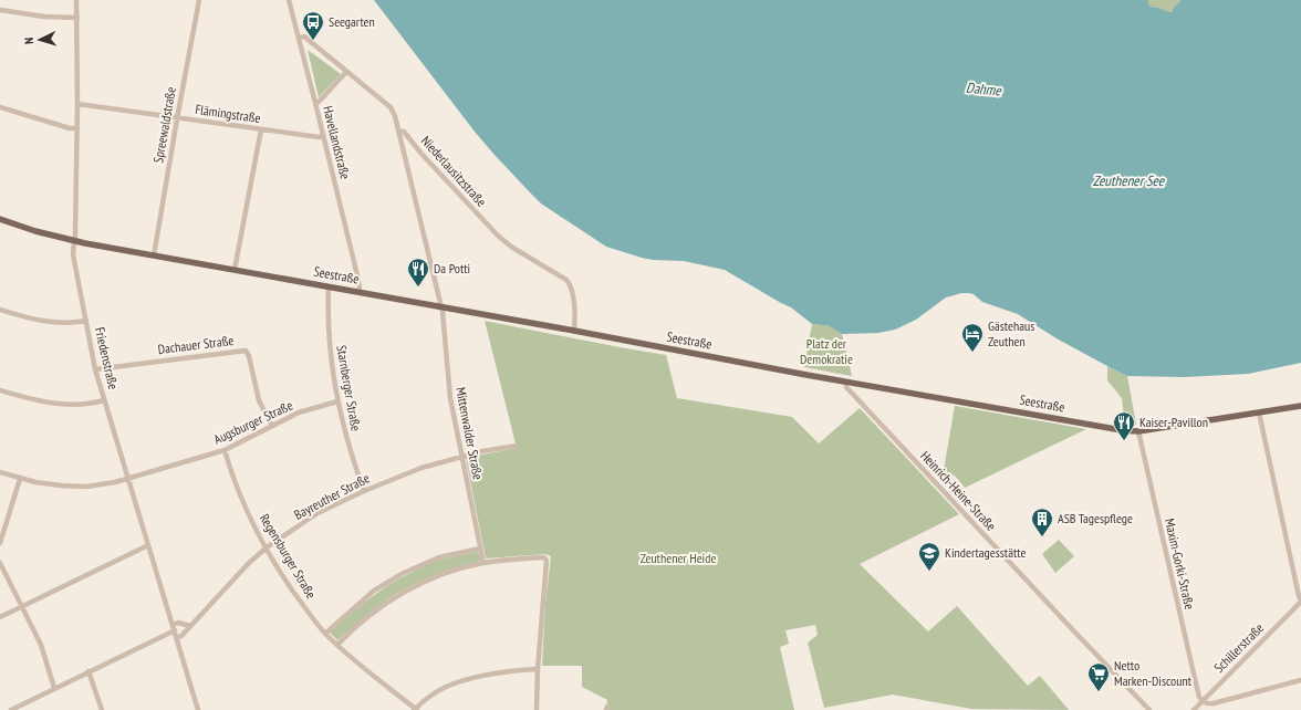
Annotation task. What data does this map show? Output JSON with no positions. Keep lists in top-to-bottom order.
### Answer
{
  "streets": {
    "main road": ["Seestraße"],
    "street": [
      "Flämingstraße",
      "Spreewaldstraße",
      "Havellandstraße",
      "Niederlausitzstraße",
      "Dachauer Straße",
      "Friedenstraße",
      "Starnberger Straße",
      "Augsburger Straße",
      "Mittenwalder Straße",
      "Heinrich-Heine-Straße",
      "Bayreuther Straße",
      "Regensburger Straße",
      "Maxim-Gorki-Straße",
      "Schillerstraße"
    ]
  },
  "crossings": [
    ["Flämingstraße", "Spreewaldstraße"],
    ["Flämingstraße", "Havellandstraße"],
    ["Flämingstraße", "Friedenstraße"],
    ["Spreewaldstraße", "Seestraße"],
    ["Havellandstraße", "Seestraße"],
    ["Niederlausitzstraße", "Seestraße"],
    ["Niederlausitzstraße", "Mittenwalder Straße"],
    ["Seestraße", "Friedenstraße"],
    ["Seestraße", "Starnberger Straße"],
    ["Seestraße", "Mittenwalder Straße"],
    ["Seestraße", "Heinrich-Heine-Straße"],
    ["Seestraße", "Maxim-Gorki-Straße"],
    ["Dachauer Straße", "Friedenstraße"],
    ["Dachauer Straße", "Augsburger Straße"],
    ["Friedenstraße", "Augsburger Straße"],
    ["Friedenstraße", "Bayreuther Straße"],
    ["Starnberger Straße", "Augsburger Straße"],
    ["Starnberger Straße", "Bayreuther Straße"],
    ["Augsburger Straße", "Regensburger Straße"],
    ["Mittenwalder Straße", "Bayreuther Straße"],
    ["Bayreuther Straße", "Regensburger Straße"],
    ["Maxim-Gorki-Straße", "Schillerstraße"]
  ],
  "water": ["Dahme", "Zeuthener See"],
  "parks": ["Platz der Demokratie", "Zeuthener Heide"],
  "places": {
    "bus stop": ["Seegarten"],
    "restaurant": ["Da Potti", "Kaiser-Pavillon"],
    "hotel": ["Gästehaus Zeuthen"],
    "building": ["ASB Tagespflege"],
    "school or university": ["Kindertagesstätte"],
    "supermarket": ["Netto Marken-Discount"]
  },
  "north": "left"
}
